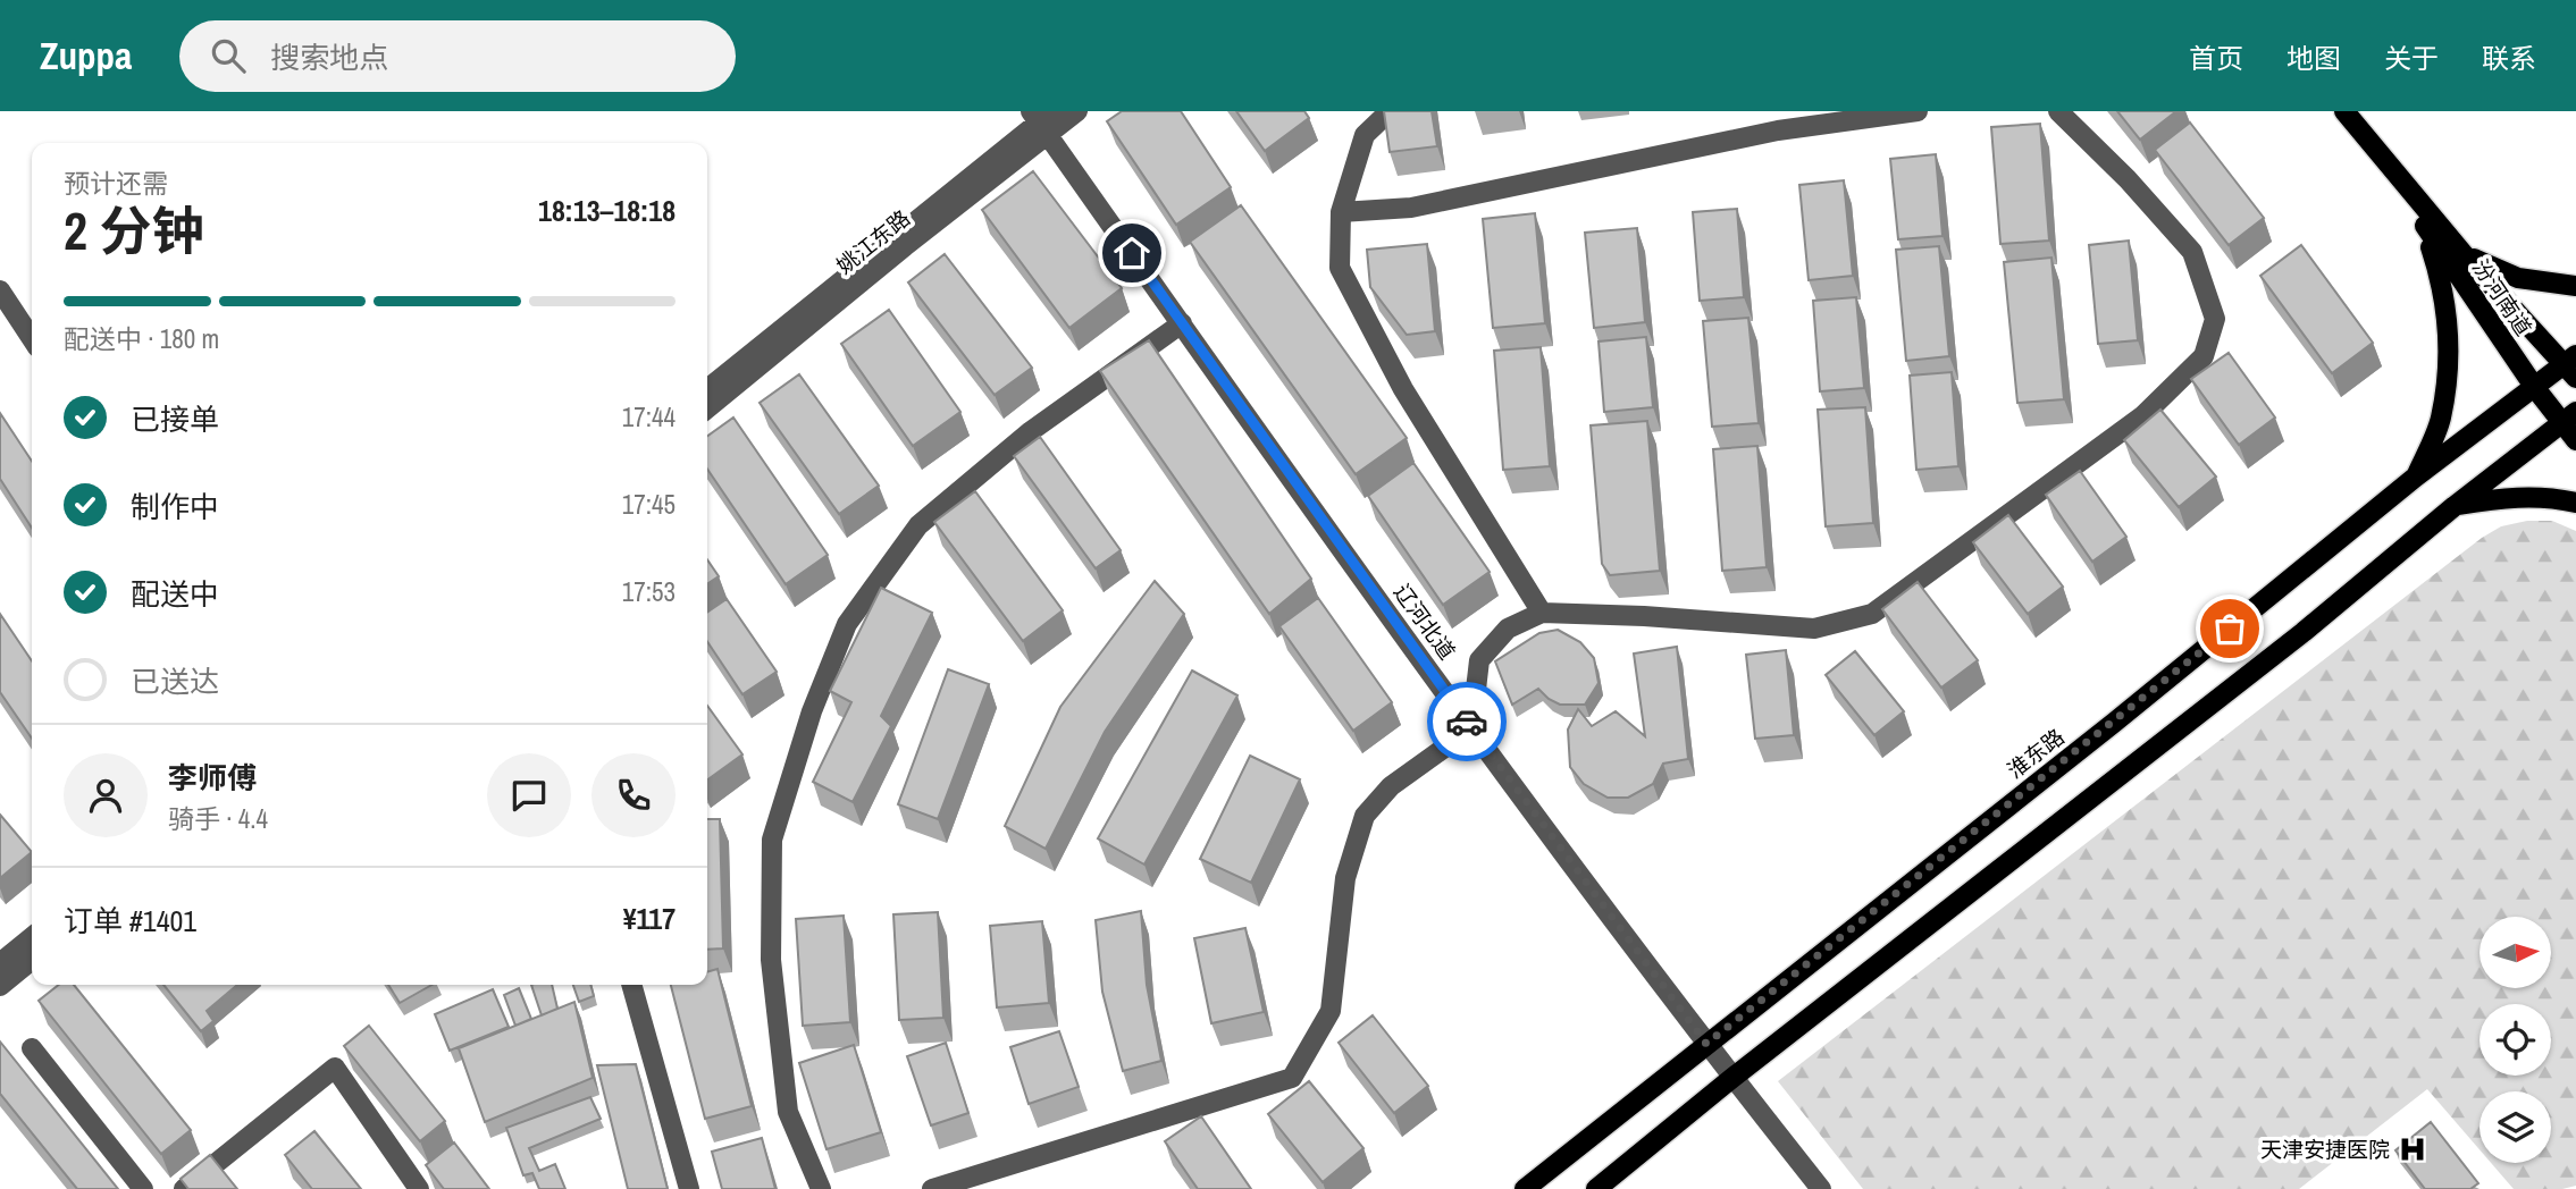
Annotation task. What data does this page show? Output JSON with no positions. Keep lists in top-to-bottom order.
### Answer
{
  "streets": {
    "main road": ["汾河南道", "淮东路"],
    "street": ["姚江东路", "辽河北道"]
  },
  "crossings": [
    ["姚江东路", "辽河北道"],
    ["汾河南道", "淮东路"],
    ["辽河北道", "淮东路"]
  ],
  "places": {
    "hospital": ["天津安捷医院"]
  },
  "north": "right",
  "page": {
    "header": "Zuppa",
    "search": "搜索地点",
    "nav": [
      "首页",
      "地图",
      "关于",
      "联系"
    ],
    "heading": ["2 分钟", "预计还需", "18:13–18:18"],
    "panel": [
      "李师傅",
      "骑手 · 4.4",
      "订单 #1401",
      "¥117"
    ],
    "bar": "配送中 · 180 m",
    "list": [
      ["已接单", "17:44"],
      ["制作中", "17:45"],
      ["配送中", "17:53"],
      "已送达"
    ]
  }
}
